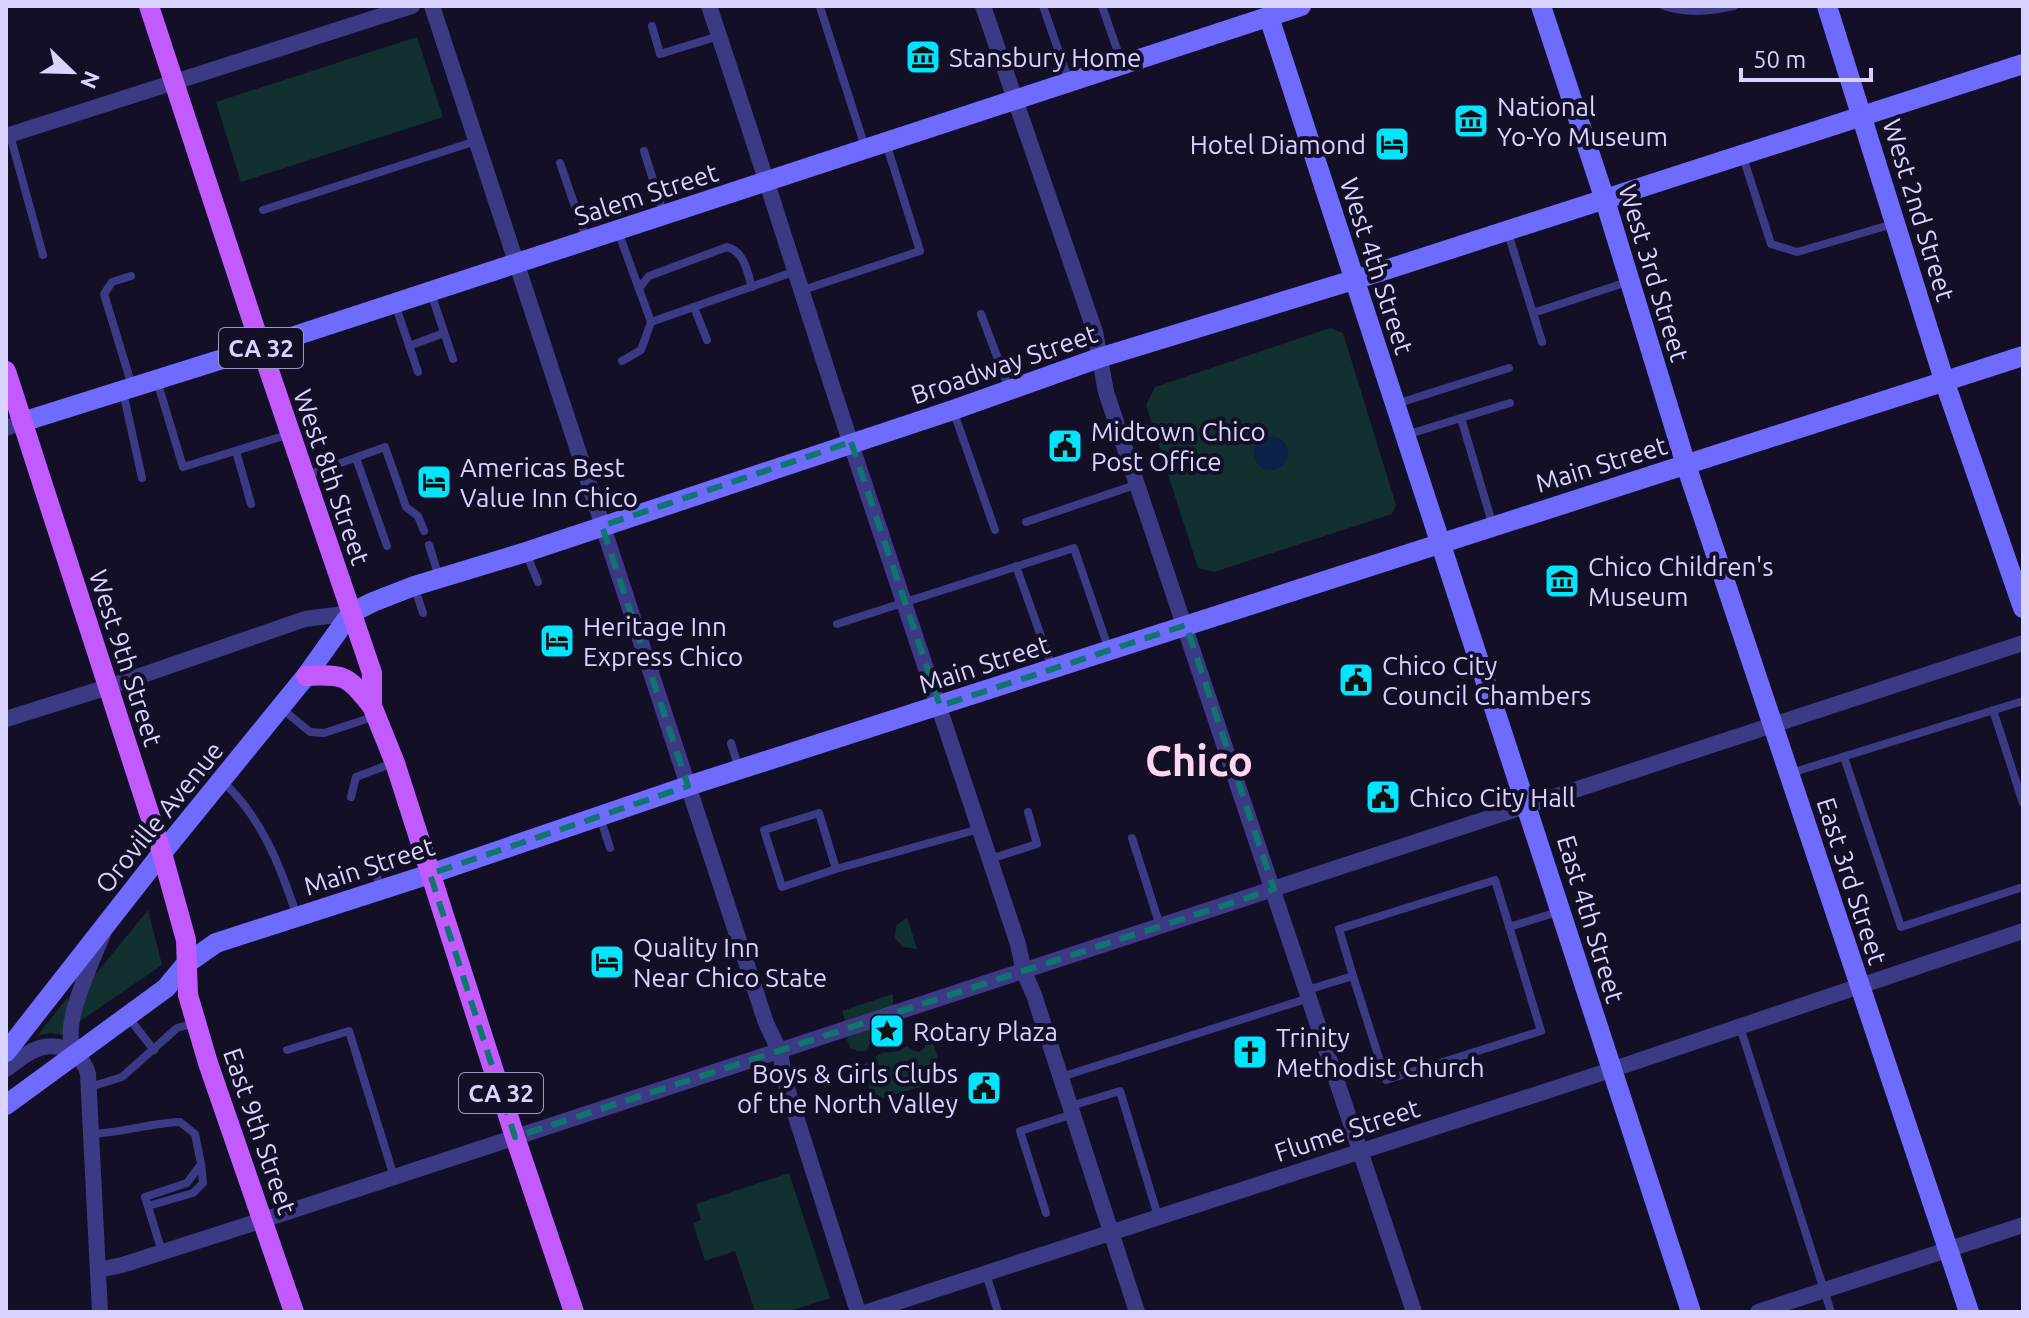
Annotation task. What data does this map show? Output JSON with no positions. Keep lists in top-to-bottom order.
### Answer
{
  "streets": {
    "main road": [
      "CA 32",
      "West 8th Street",
      "West 9th Street",
      "East 9th Street"
    ],
    "street": [
      "Salem Street",
      "West 2nd Street",
      "West 4th Street",
      "West 3rd Street",
      "Broadway Street",
      "Main Street",
      "Oroville Avenue",
      "East 3rd Street",
      "East 4th Street",
      "Flume Street"
    ]
  },
  "crossings": [
    ["Salem Street", "West 4th Street"],
    ["Salem Street", "West 8th Street"],
    ["Salem Street", "West 9th Street"],
    ["West 2nd Street", "Broadway Street"],
    ["West 2nd Street", "Main Street"],
    ["West 4th Street", "Broadway Street"],
    ["West 4th Street", "Main Street"],
    ["West 4th Street", "East 4th Street"],
    ["West 3rd Street", "Broadway Street"],
    ["West 3rd Street", "Main Street"],
    ["West 3rd Street", "East 3rd Street"],
    ["CA 32", "Main Street"],
    ["CA 32", "West 8th Street"],
    ["Broadway Street", "West 8th Street"],
    ["Broadway Street", "West 9th Street"],
    ["Broadway Street", "Oroville Avenue"],
    ["Main Street", "West 8th Street"],
    ["Main Street", "West 9th Street"],
    ["Main Street", "East 3rd Street"],
    ["Main Street", "East 4th Street"],
    ["Main Street", "East 9th Street"],
    ["West 8th Street", "Oroville Avenue"],
    ["West 9th Street", "Oroville Avenue"],
    ["West 9th Street", "East 9th Street"],
    ["East 3rd Street", "Flume Street"],
    ["East 4th Street", "Flume Street"]
  ],
  "districts": ["Chico"],
  "places": {
    "museum": ["Stansbury Home", "National Yo-Yo Museum", "Chico Children's Museum"],
    "hotel": [
      "Hotel Diamond",
      "Americas Best Value Inn Chico",
      "Heritage Inn Express Chico",
      "Quality Inn Near Chico State"
    ],
    "public building": [
      "Midtown Chico Post Office",
      "Chico City Council Chambers",
      "Chico City Hall",
      "Boys & Girls Clubs of the North Valley"
    ],
    "place": ["Rotary Plaza"],
    "church": ["Trinity Methodist Church"]
  },
  "scale_bar": "50 m",
  "north": "bottom right"
}
